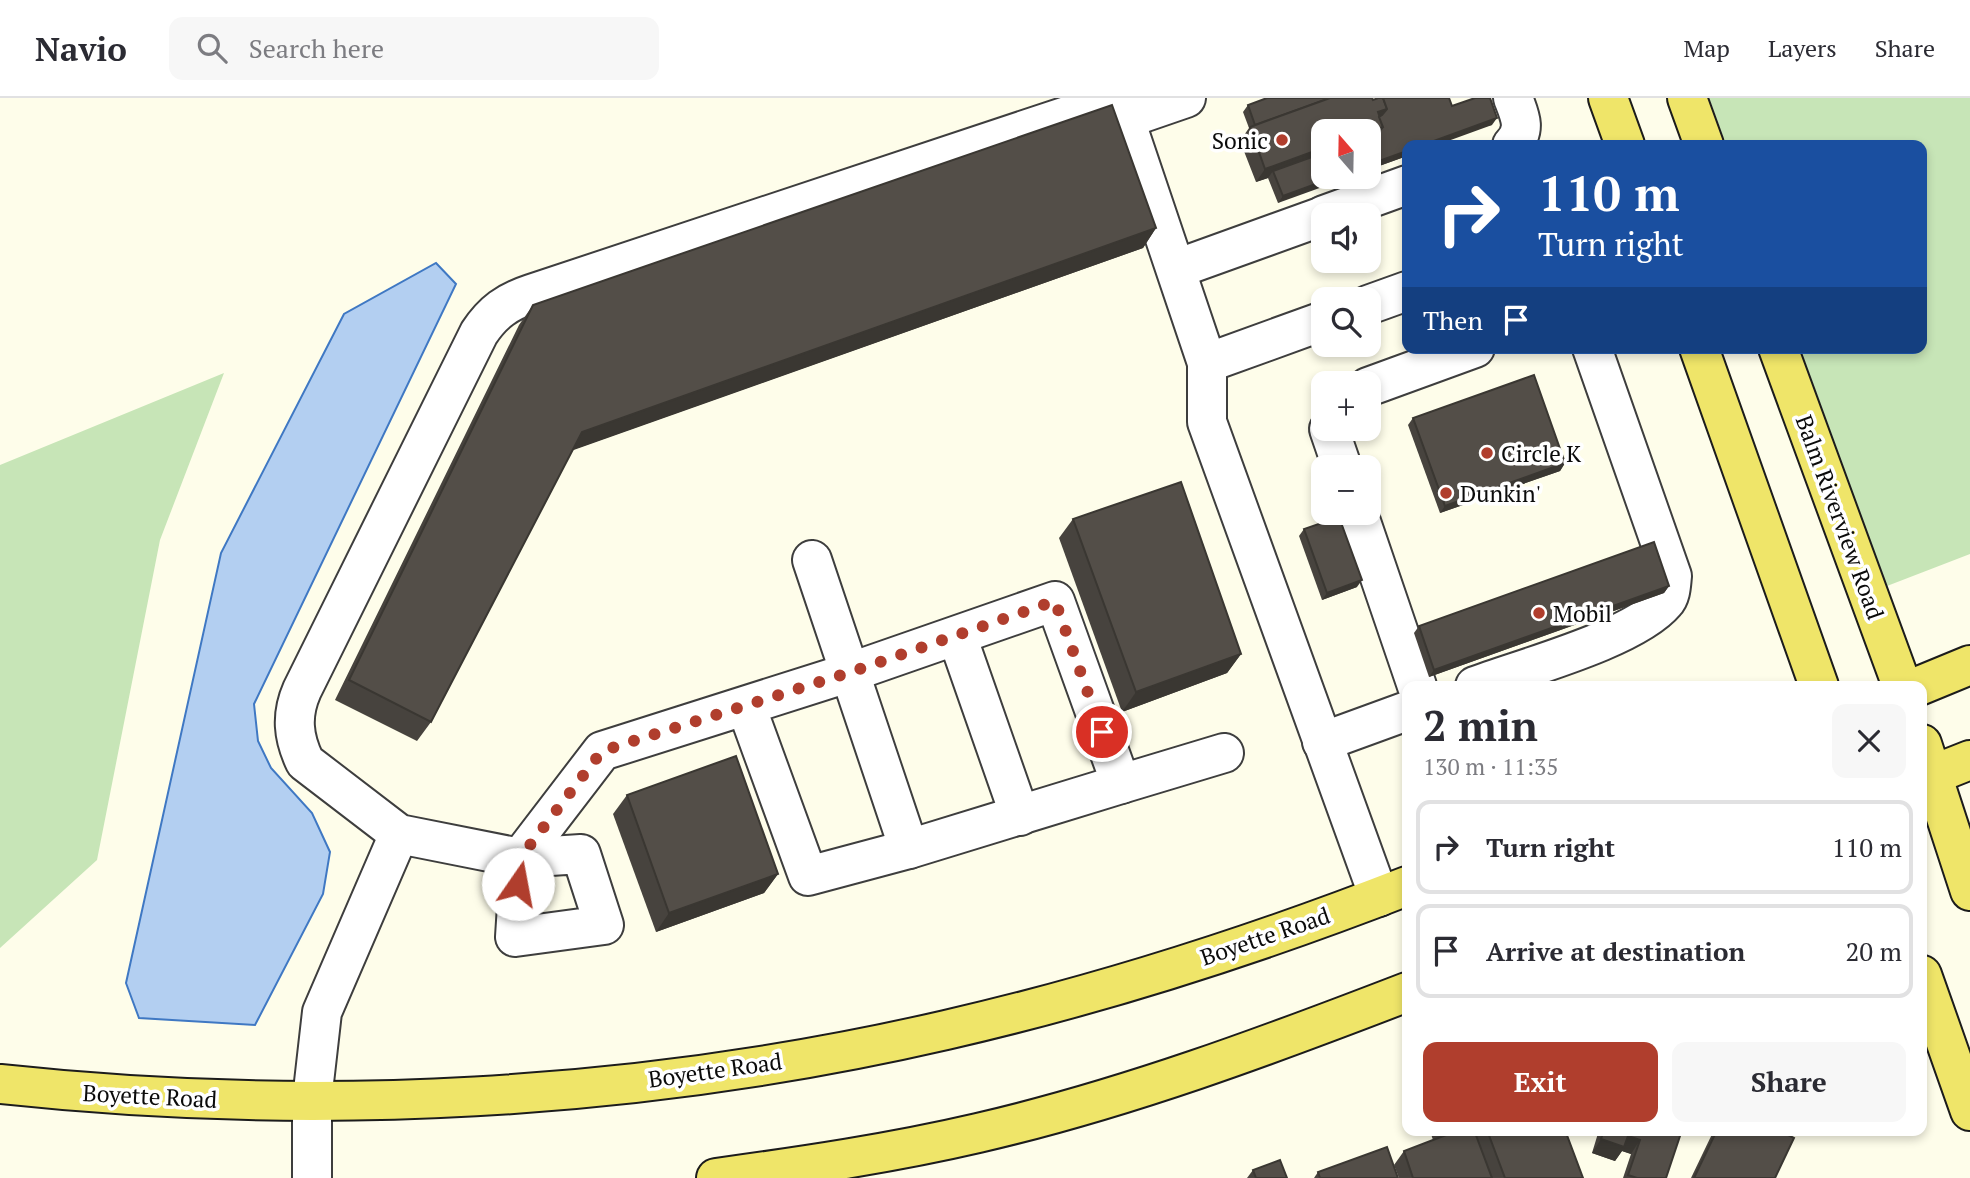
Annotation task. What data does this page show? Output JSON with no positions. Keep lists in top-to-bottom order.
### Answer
{
  "streets": {
    "main road": ["Balm Riverview Road", "Boyette Road"]
  },
  "places": [
    "Sonic",
    "Circle K",
    "Dunkin'",
    "Mobil"
  ],
  "north": "top",
  "page": {
    "header": "Navio",
    "search": "Search here",
    "nav": ["Map", "Layers", "Share"],
    "map_buttons": ["+", "−"],
    "turn": ["110 m", "Turn right"],
    "then": "Then",
    "heading": ["2 min", "130 m · 11:35"],
    "list": [
      {
        "name": "Turn right",
        "value": "110 m"
      },
      {
        "name": "Arrive at destination",
        "value": "20 m"
      }
    ],
    "buttons": ["Exit", "Share"]
  }
}
